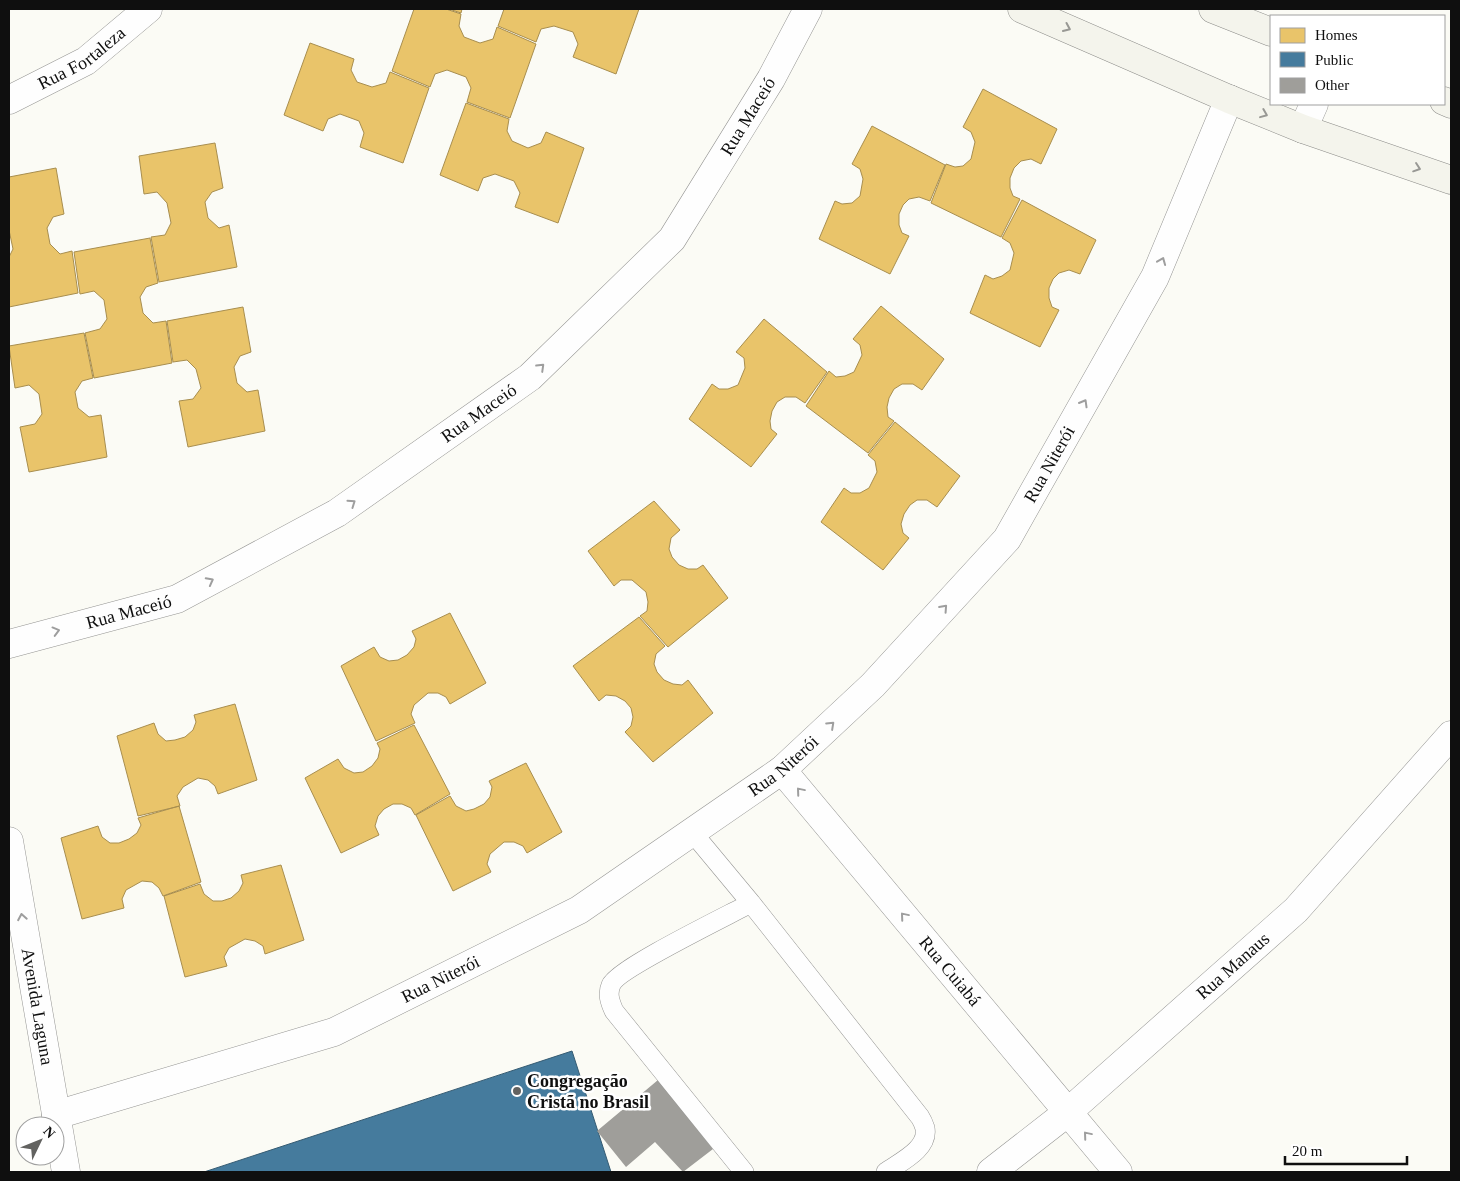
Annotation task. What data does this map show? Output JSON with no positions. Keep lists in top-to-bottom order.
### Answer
{
  "streets": {
    "street": [
      "Rua Fortaleza",
      "Rua Maceió",
      "Rua Niterói",
      "Rua Manaus",
      "Rua Cuiabá",
      "Avenida Laguna"
    ]
  },
  "crossings": [
    ["Rua Niterói", "Rua Cuiabá"],
    ["Rua Niterói", "Avenida Laguna"],
    ["Rua Manaus", "Rua Cuiabá"]
  ],
  "one_way": [
    "Rua Maceió",
    "Rua Niterói",
    "Rua Cuiabá",
    "Avenida Laguna"
  ],
  "places": ["Congregação Cristã no Brasil"],
  "legend": ["Homes", "Public", "Other"],
  "scale_bar": "20 m",
  "north": "top right"
}
